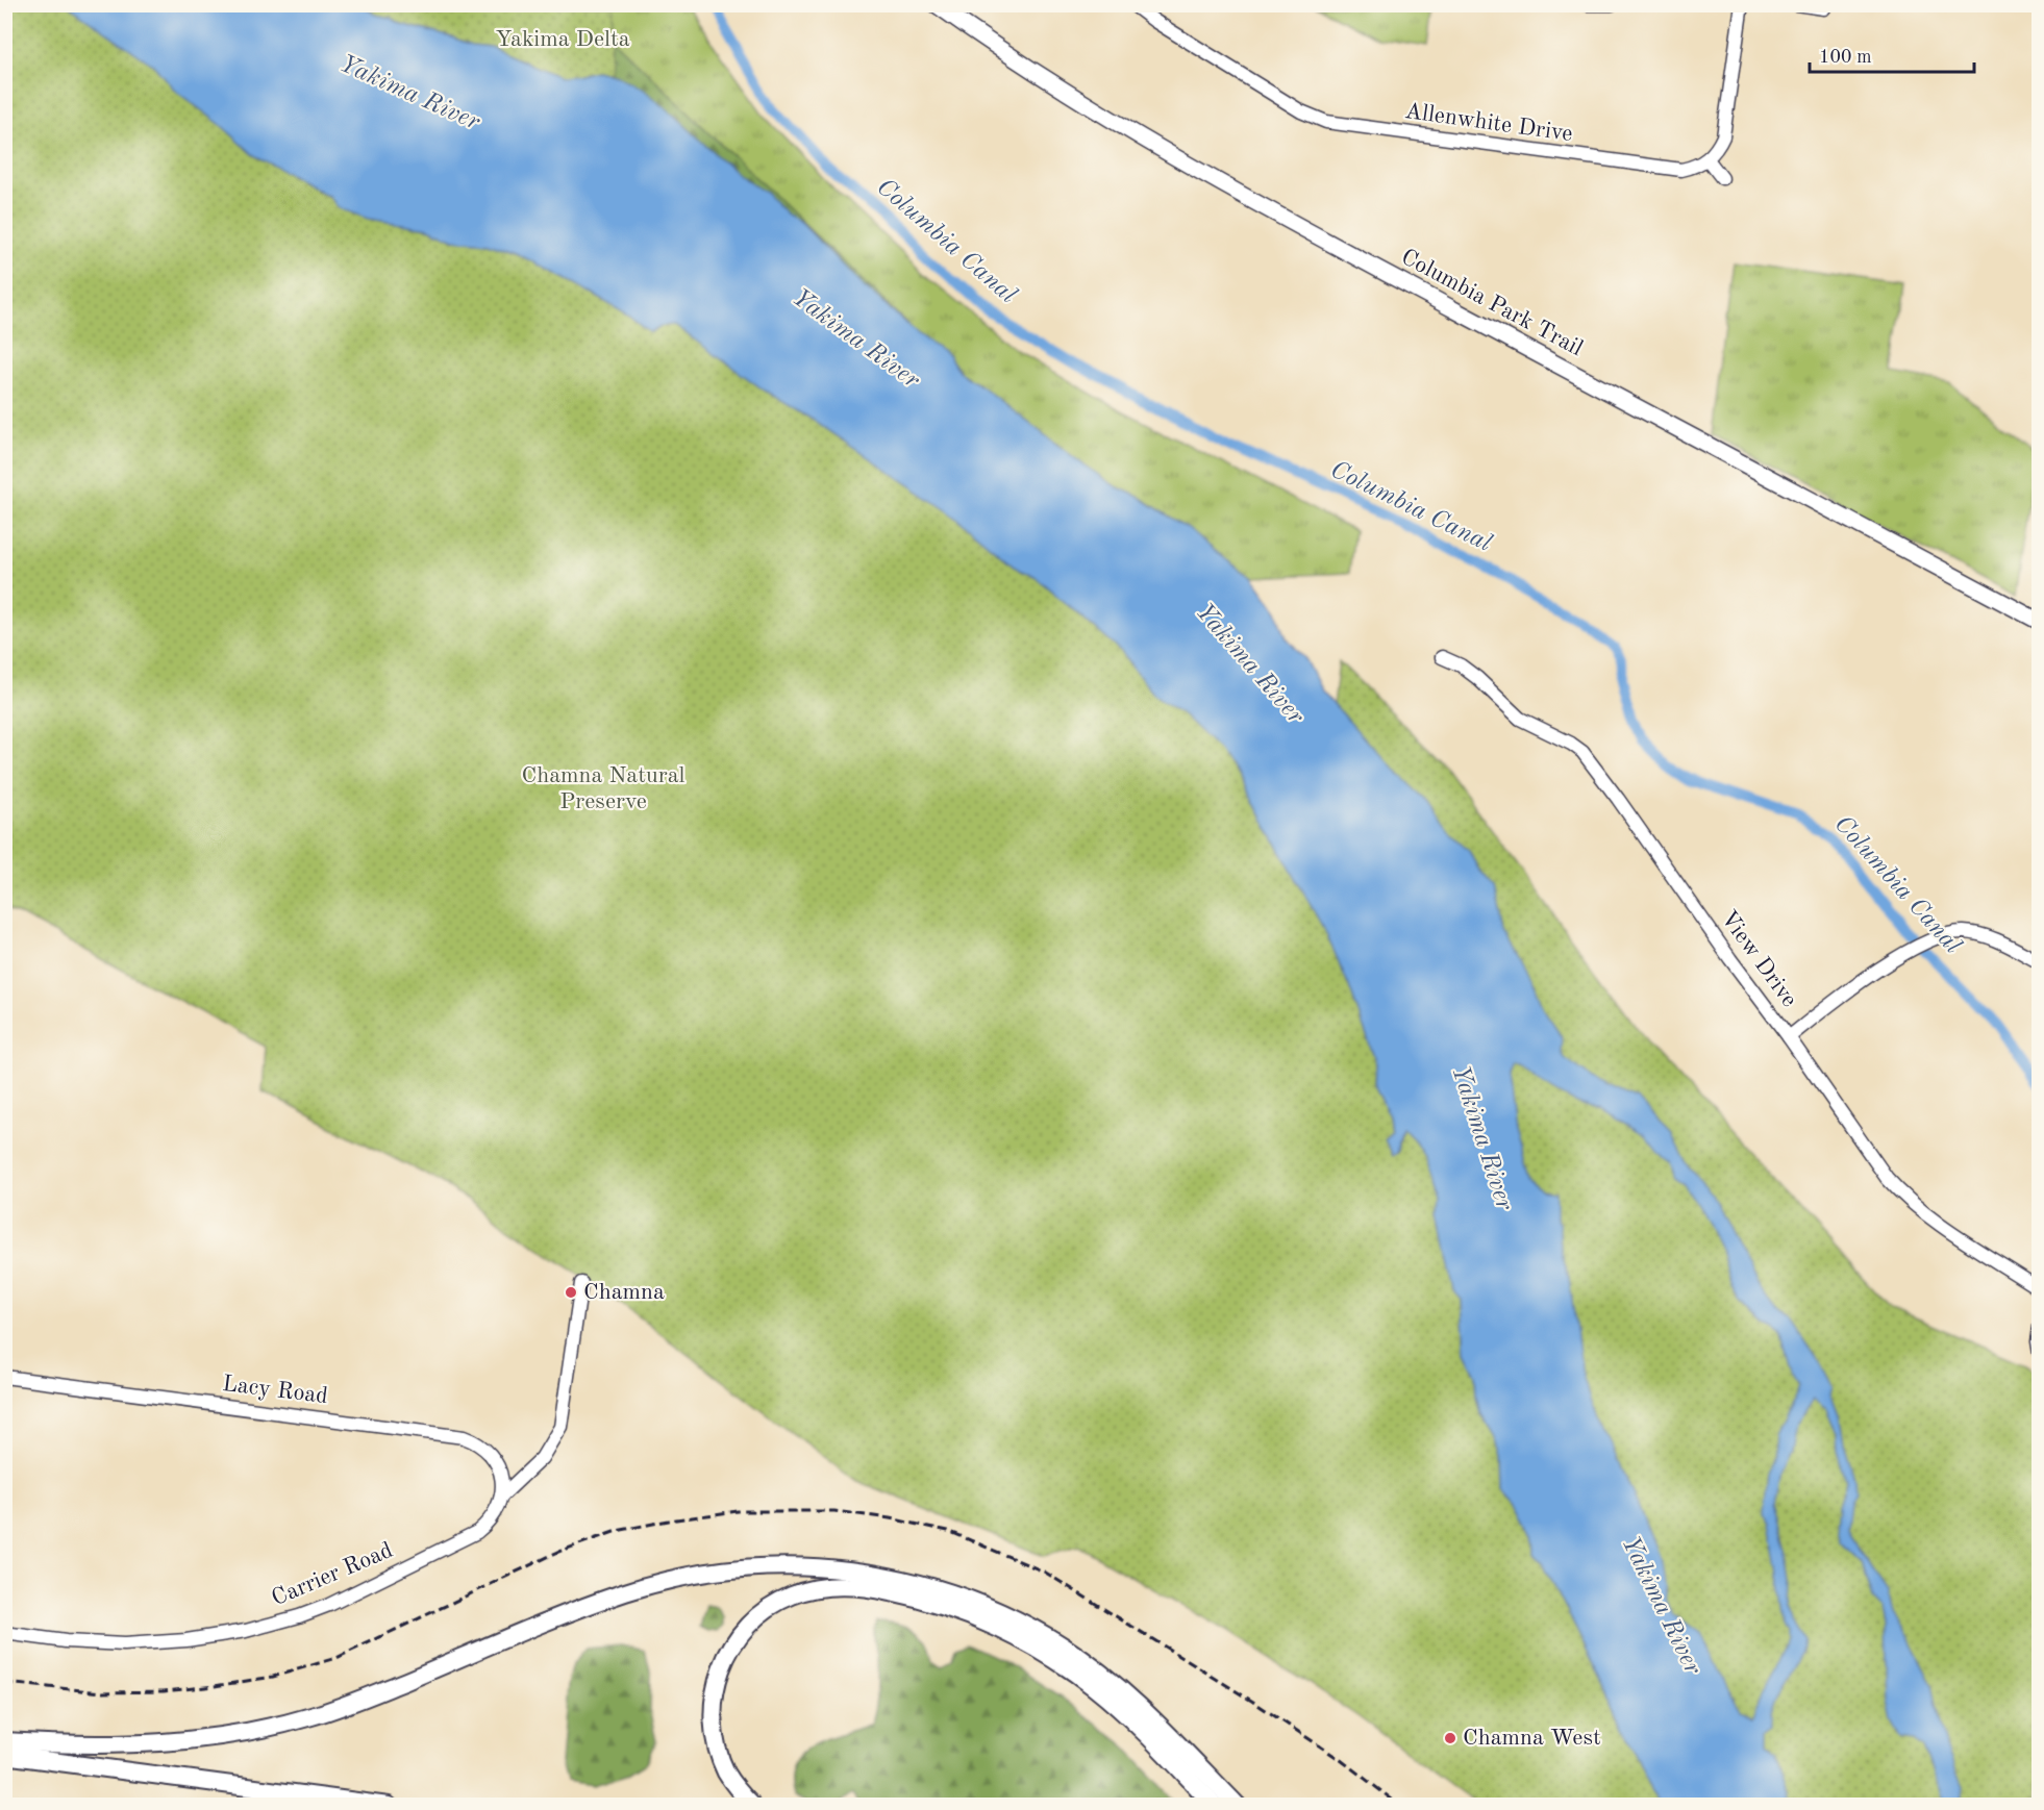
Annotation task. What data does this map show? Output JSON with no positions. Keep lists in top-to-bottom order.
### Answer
{
  "streets": {
    "main road": ["Columbia Park Trail"],
    "street": [
      "Allenwhite Drive",
      "View Drive",
      "Lacy Road",
      "Carrier Road"
    ]
  },
  "crossings": [
    ["Lacy Road", "Carrier Road"]
  ],
  "water": ["Yakima River", "Columbia Canal"],
  "parks": ["Yakima Delta", "Chamna Natural Preserve"],
  "places": ["Chamna", "Chamna West"],
  "scale_bar": "100 m"
}
